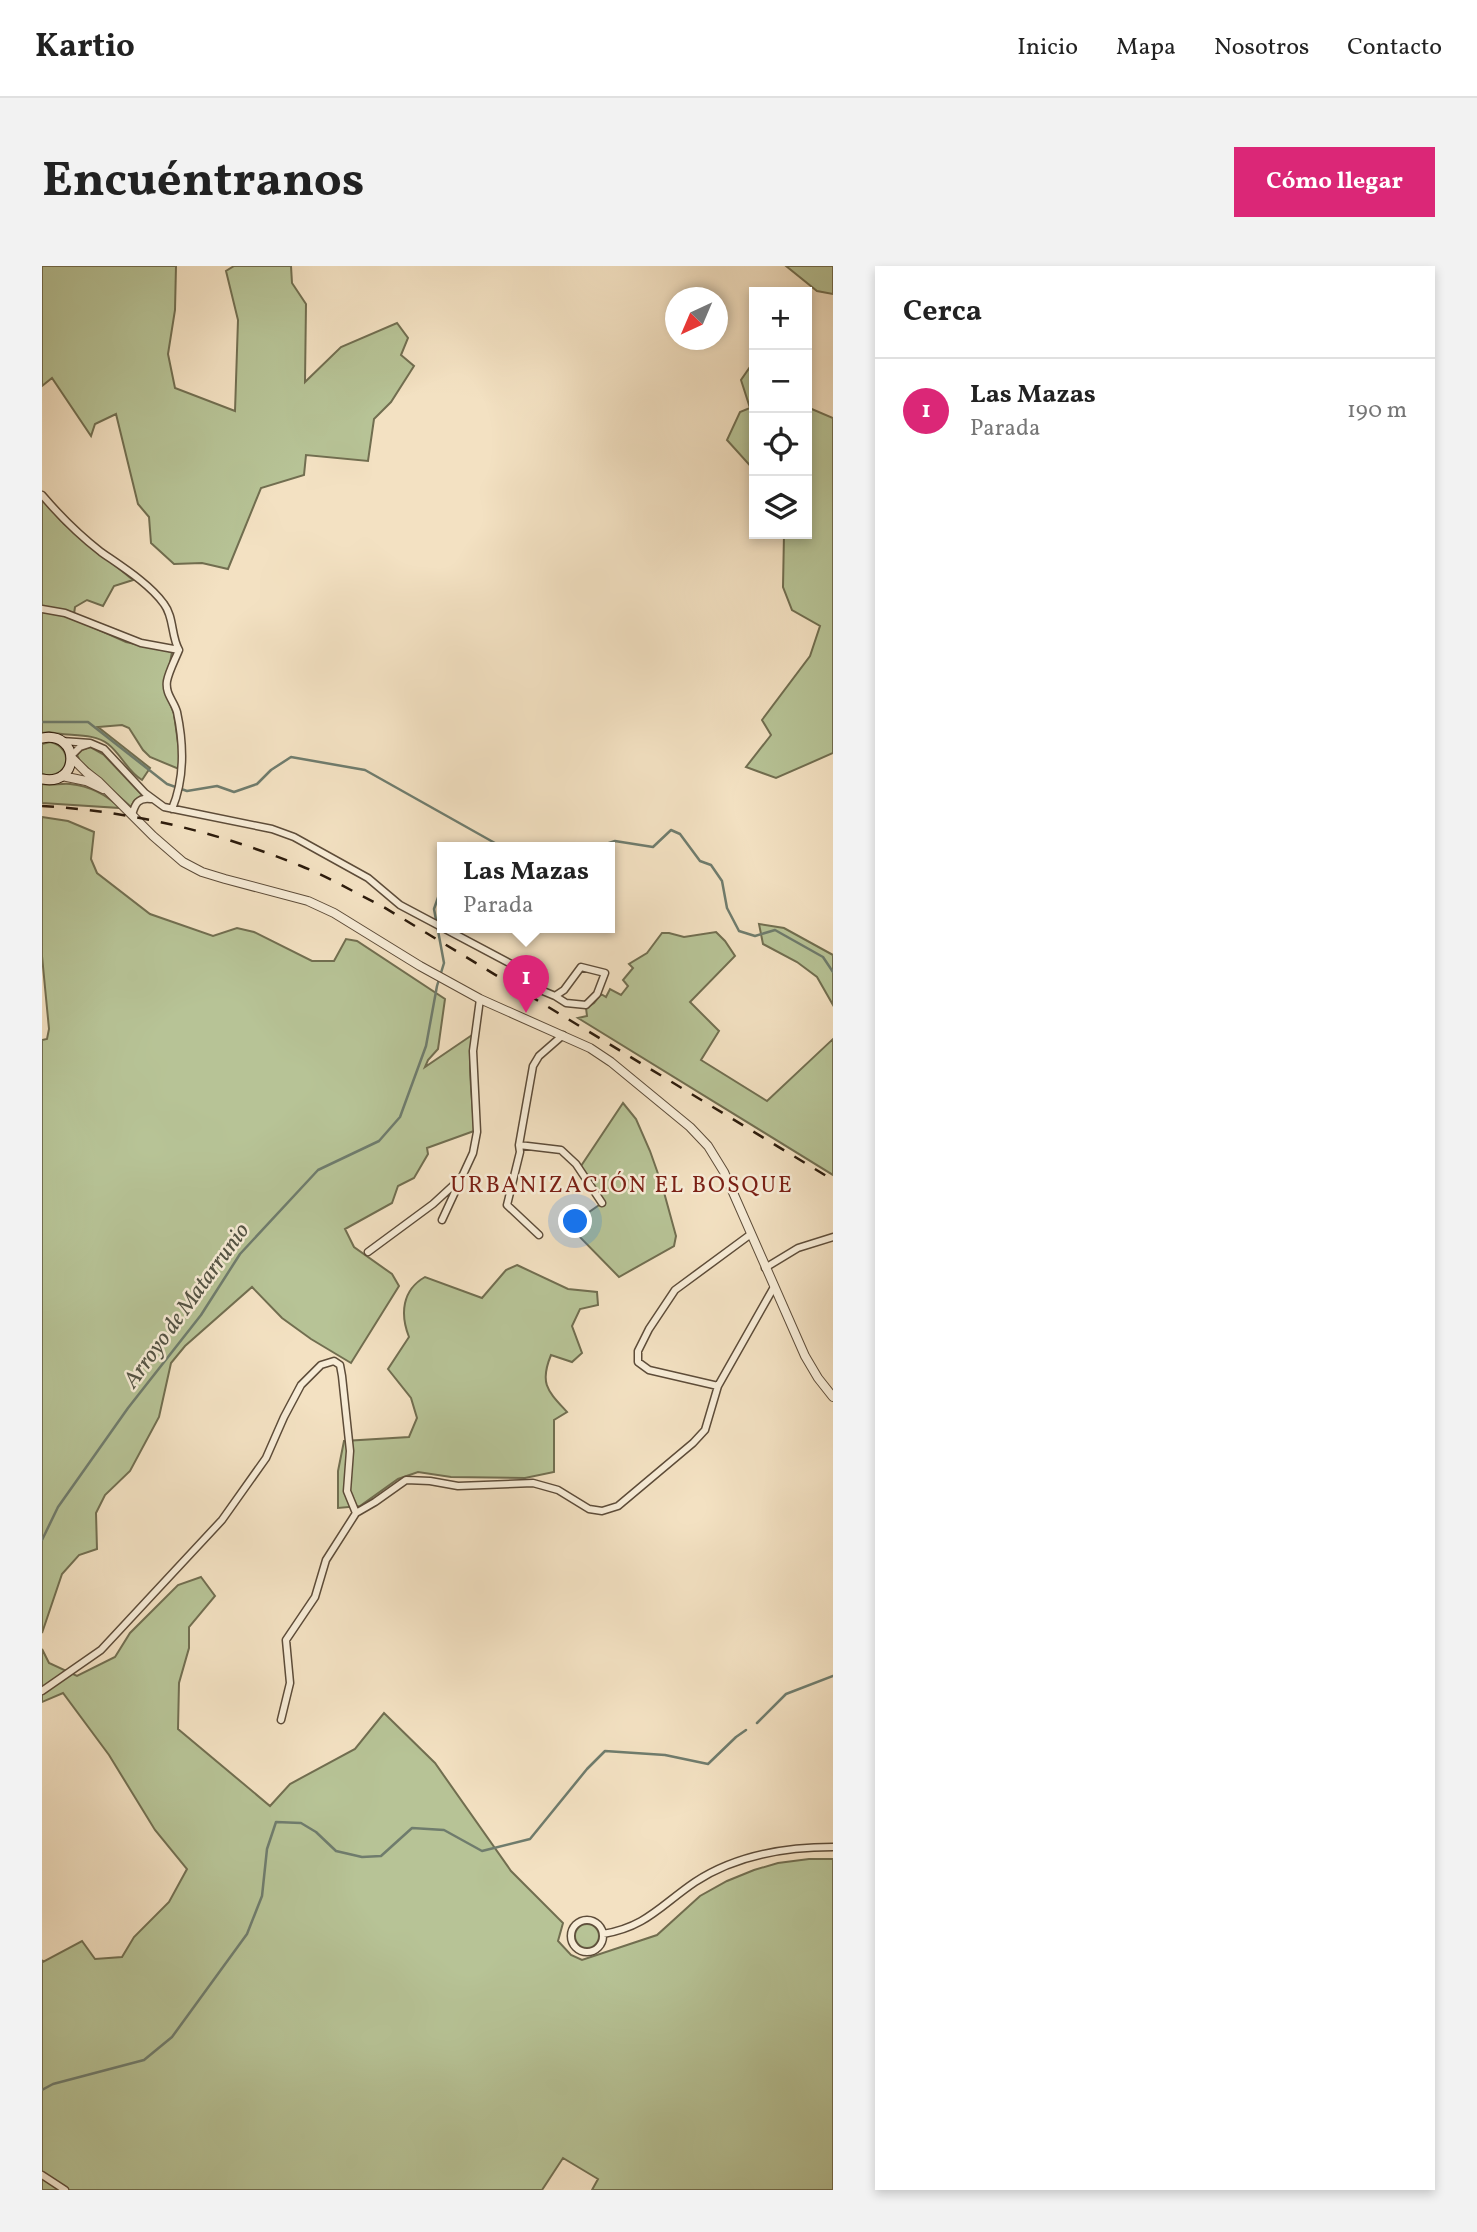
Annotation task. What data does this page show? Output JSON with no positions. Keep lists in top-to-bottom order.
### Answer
{
  "districts": ["URBANIZACIÓN EL BOSQUE"],
  "water": ["Arroyo de Matarrunio"],
  "north": "bottom left",
  "page": {
    "header": "Kartio",
    "nav": [
      "Inicio",
      "Mapa",
      "Nosotros",
      "Contacto"
    ],
    "buttons": "Cómo llegar",
    "title": "Encuéntranos",
    "heading": "Cerca",
    "map_buttons": ["+", "−"],
    "list": [
      {
        "mark": "1",
        "name": "Las Mazas",
        "note": "Parada",
        "value": "190 m"
      }
    ],
    "popup": ["Las Mazas", "Parada"],
    "pins": "1"
  }
}
